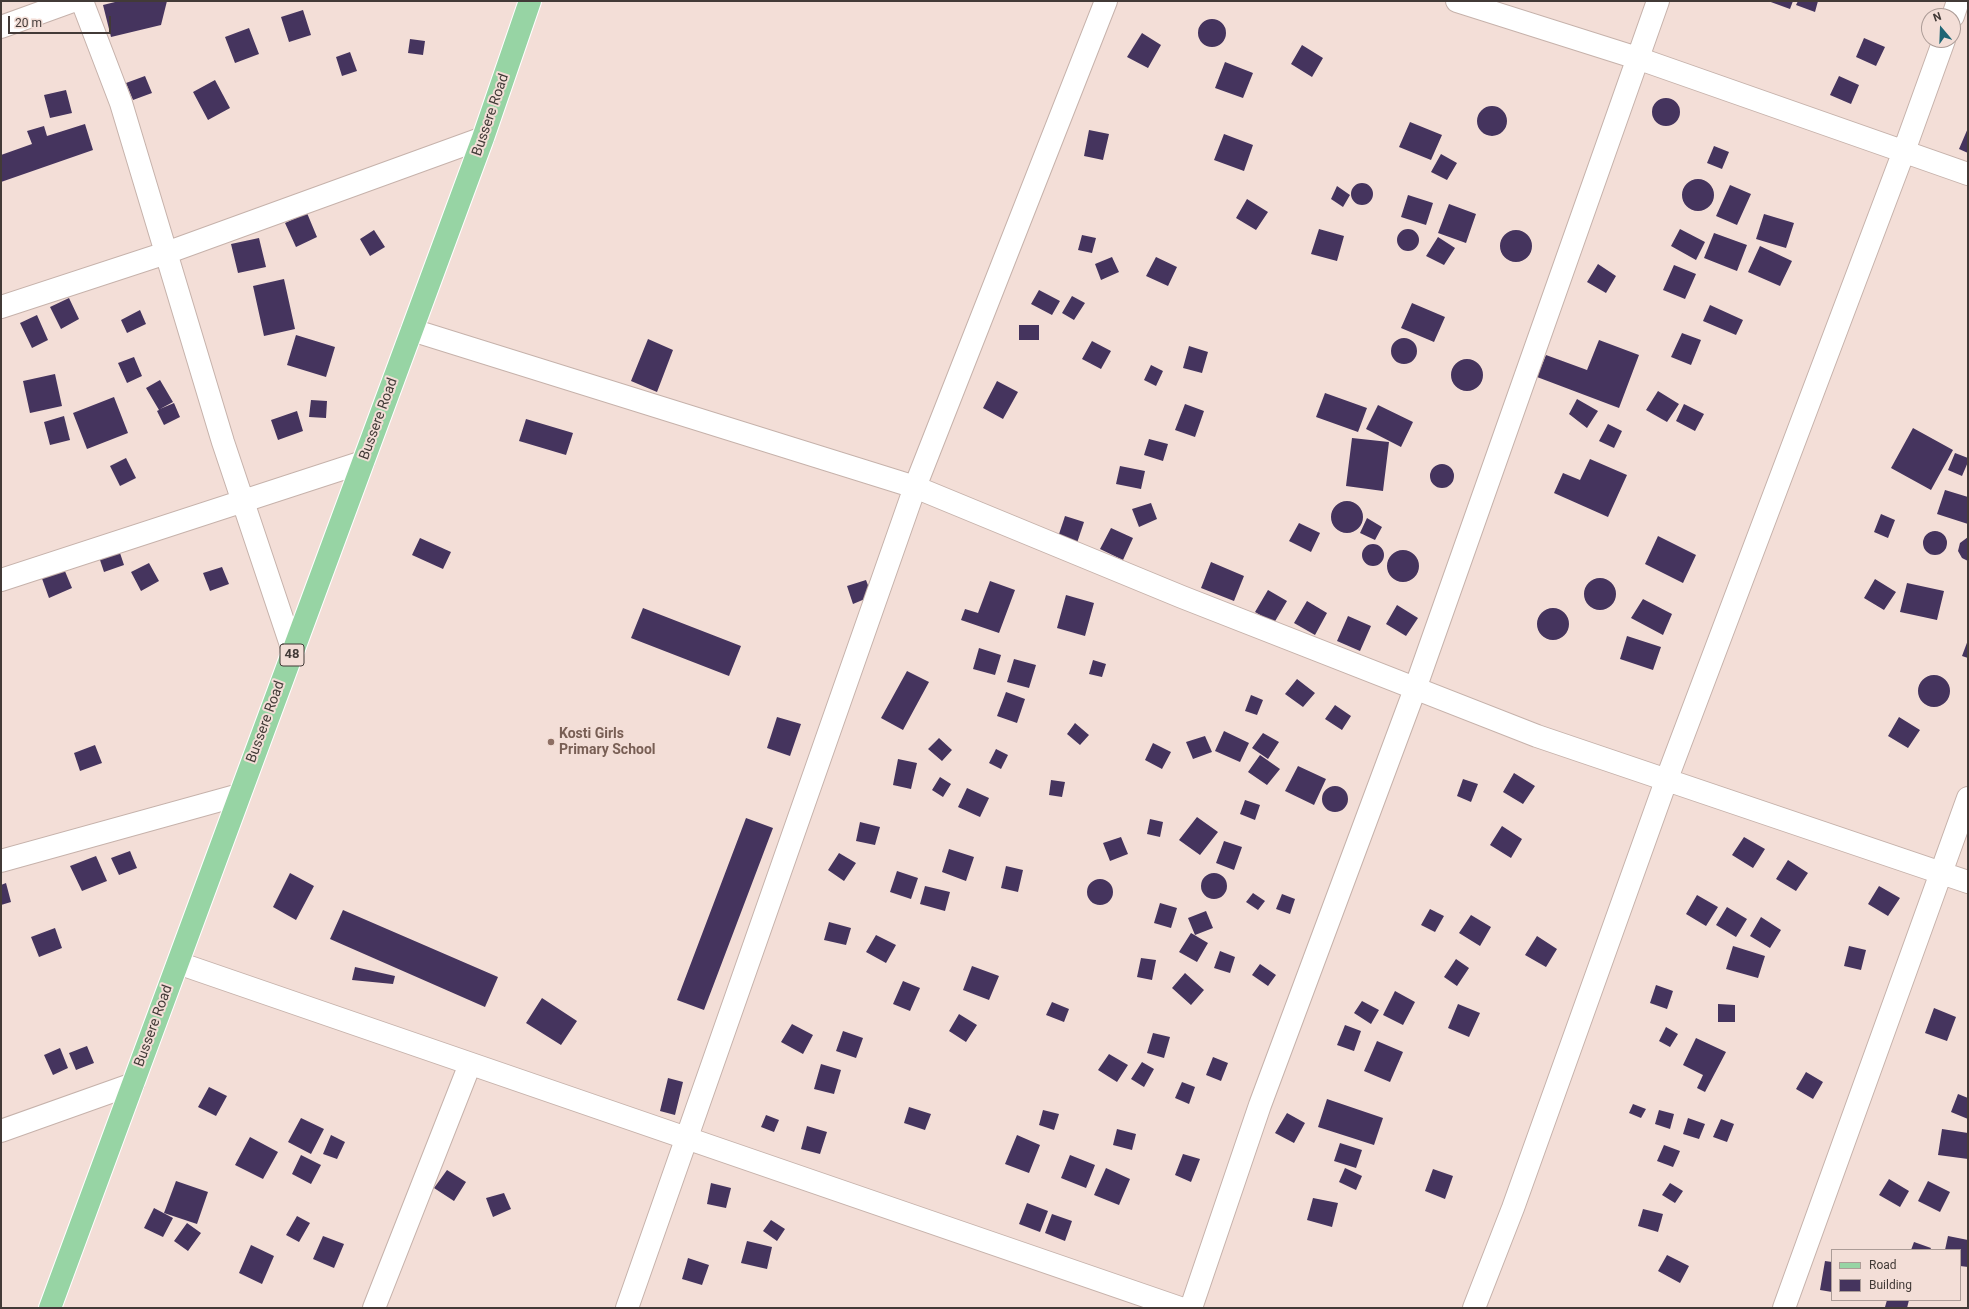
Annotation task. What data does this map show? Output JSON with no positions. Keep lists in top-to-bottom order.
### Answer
{
  "streets": {
    "main road": ["Bussere Road", "48"]
  },
  "places": ["Kosti Girls Primary School"],
  "legend": ["Road", "Building"],
  "scale_bar": "20 m",
  "north": "top"
}
